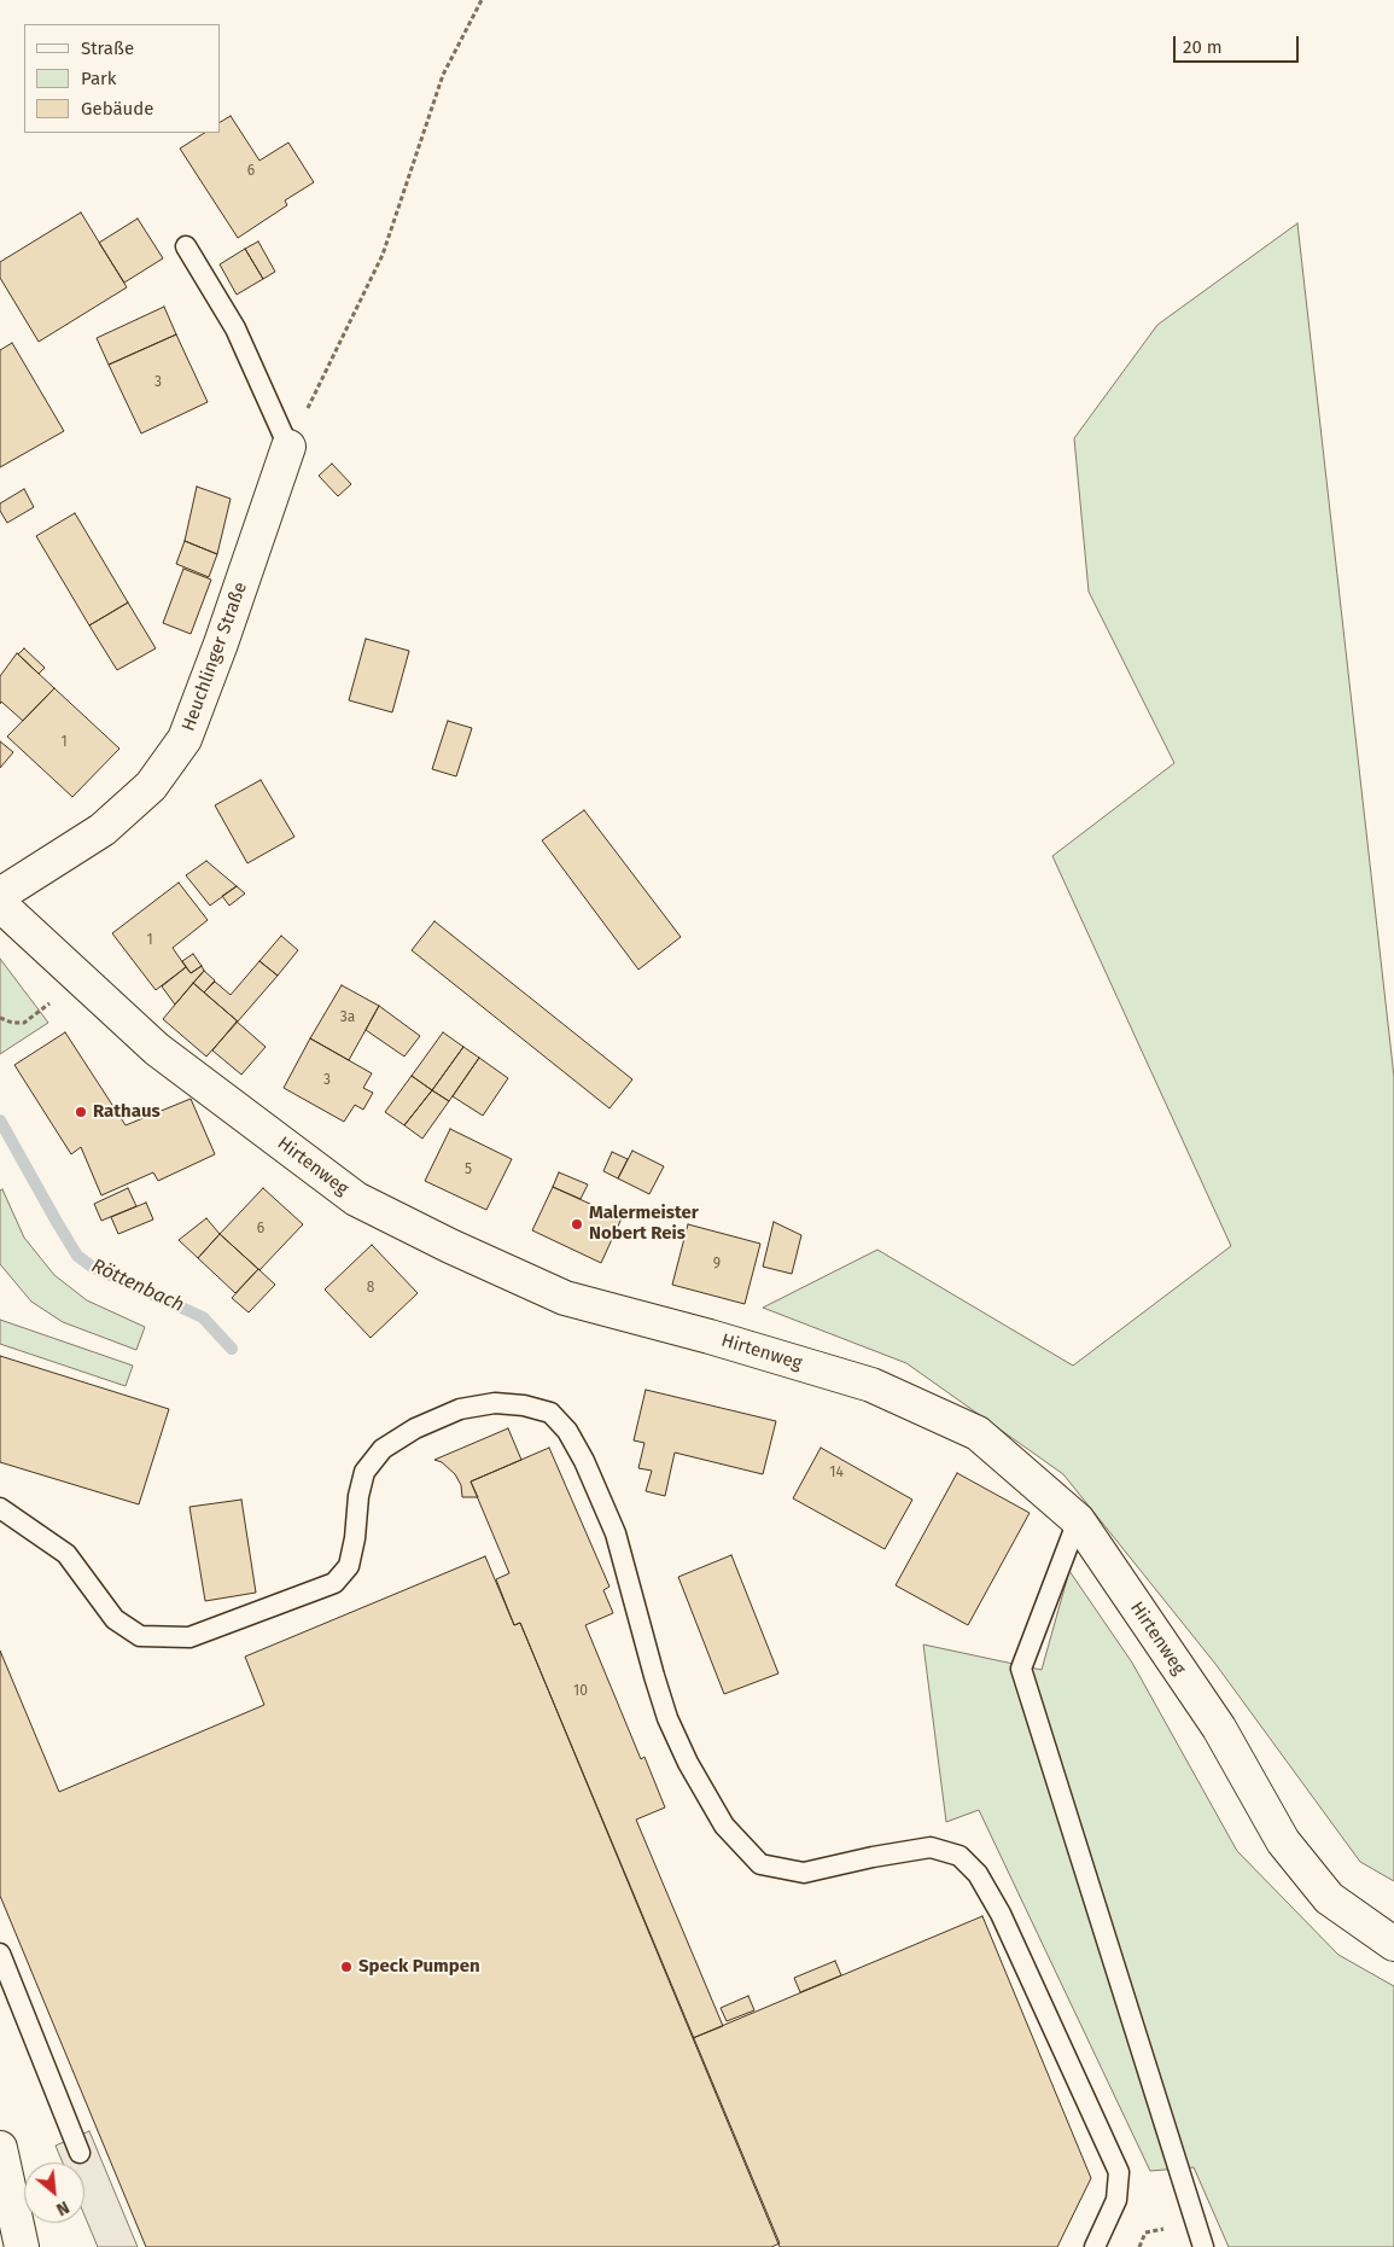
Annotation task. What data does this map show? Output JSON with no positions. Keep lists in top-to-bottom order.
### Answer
{
  "streets": {
    "street": ["Heuchlinger Straße", "Hirtenweg"]
  },
  "water": ["Röttenbach"],
  "places": ["Rathaus", "Malermeister Nobert Reis", "Speck Pumpen"],
  "house_numbers": [
    "6",
    "3",
    "1",
    "1",
    "3a",
    "3",
    "5",
    "6",
    "9",
    "8",
    "14",
    "10"
  ],
  "legend": ["Straße", "Park", "Gebäude"],
  "scale_bar": "20 m",
  "north": "bottom right"
}
